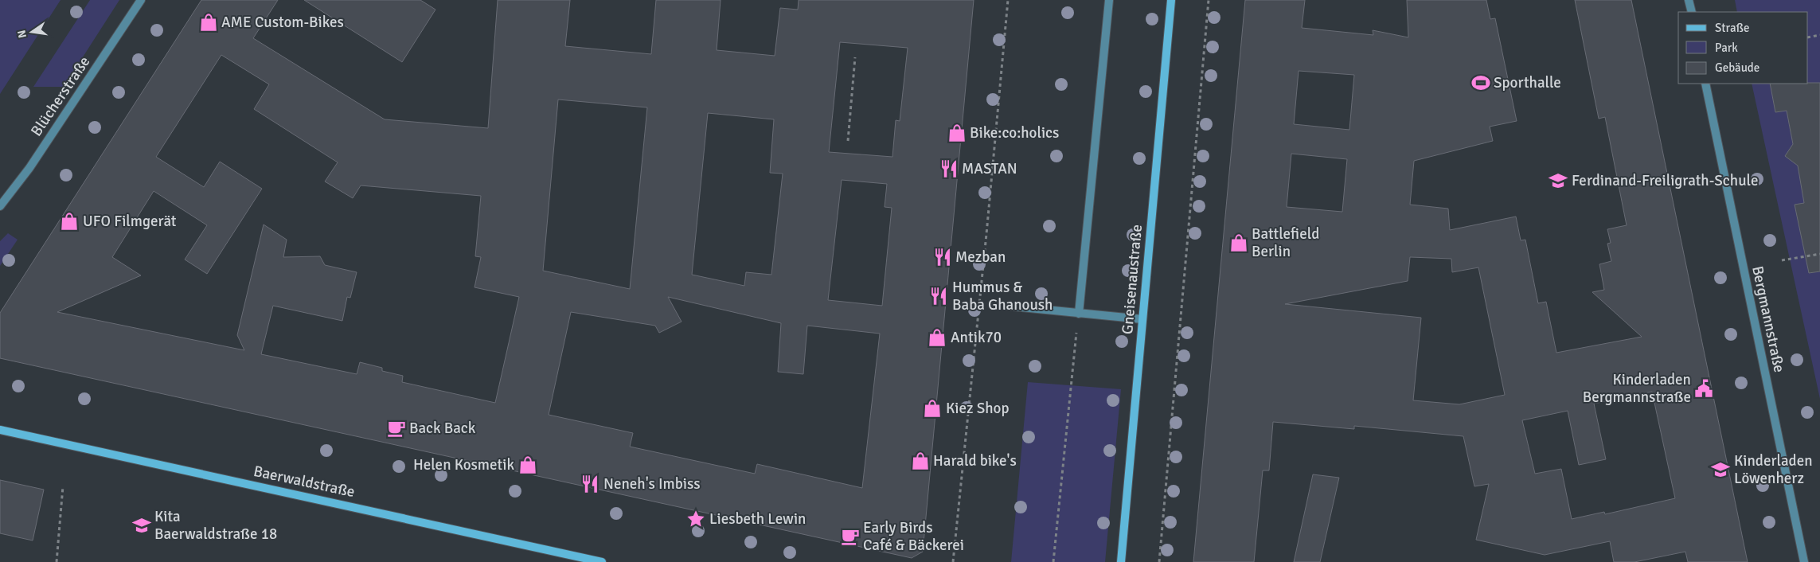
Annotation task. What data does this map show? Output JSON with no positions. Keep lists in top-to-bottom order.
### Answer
{
  "streets": {
    "street": [
      "Blücherstraße",
      "Gneisenaustraße",
      "Bergmannstraße",
      "Baerwaldstraße"
    ]
  },
  "places": {
    "shop": [
      "AME Custom-Bikes",
      "Bike:co:holics",
      "UFO Filmgerät",
      "Battlefield Berlin",
      "Antik70",
      "Kiez Shop",
      "Harald bike's",
      "Helen Kosmetik"
    ],
    "sports": ["Sporthalle"],
    "restaurant": [
      "MASTAN",
      "Mezban",
      "Hummus & Baba Ghanoush",
      "Neneh's Imbiss"
    ],
    "school or university": ["Ferdinand-Freiligrath-Schule", "Kinderladen Löwenherz", "Kita Baerwaldstraße 18"],
    "public building": ["Kinderladen Bergmannstraße"],
    "cafe": ["Back Back", "Early Birds Café & Bäckerei"],
    "place": ["Liesbeth Lewin"]
  },
  "legend": ["Straße", "Park", "Gebäude"],
  "north": "left"
}
